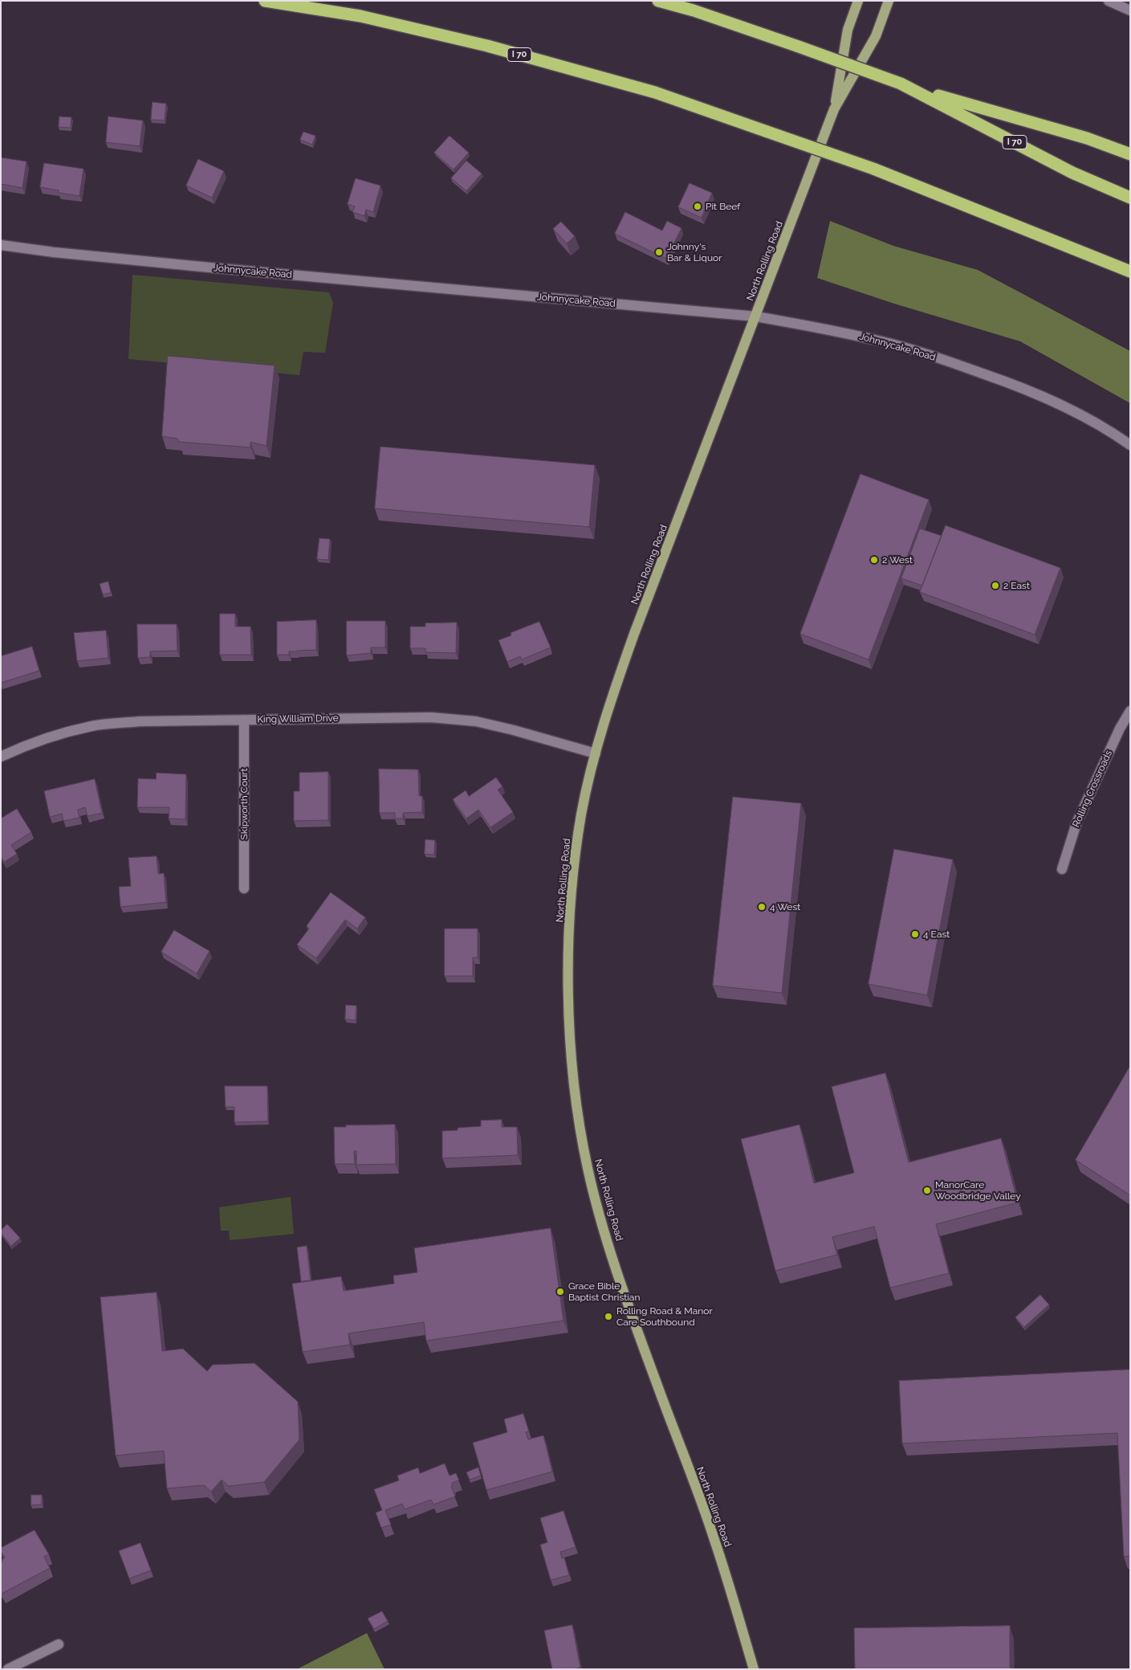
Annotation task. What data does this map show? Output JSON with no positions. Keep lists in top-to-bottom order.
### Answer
{
  "streets": {
    "highway": ["I 70"],
    "main road": ["North Rolling Road"],
    "street": [
      "Johnnycake Road",
      "King William Drive",
      "Rolling Crossroads",
      "Skipworth Court"
    ]
  },
  "crossings": [
    ["North Rolling Road", "Johnnycake Road"],
    ["North Rolling Road", "King William Drive"],
    ["King William Drive", "Skipworth Court"]
  ],
  "places": [
    "Pit Beef",
    "Johnny's Bar & Liquor",
    "2 West",
    "2 East",
    "4 West",
    "4 East",
    "ManorCare Woodbridge Valley",
    "Grace Bible Baptist Christian",
    "Rolling Road & Manor Care Southbound"
  ]
}
